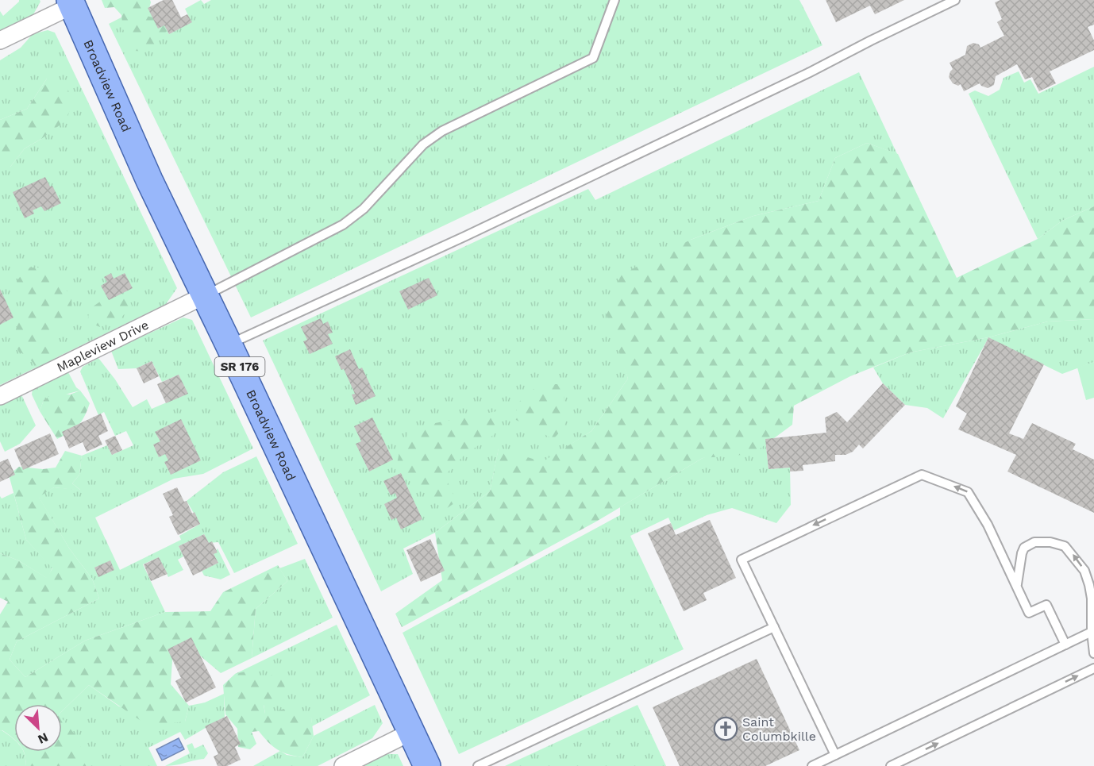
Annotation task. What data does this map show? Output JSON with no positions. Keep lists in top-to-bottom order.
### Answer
{
  "streets": {
    "main road": ["Broadview Road", "SR 176"],
    "street": ["Mapleview Drive"]
  },
  "crossings": [
    ["Broadview Road", "Mapleview Drive"]
  ],
  "places": {
    "church": ["Saint Columbkille"]
  },
  "north": "bottom right"
}
